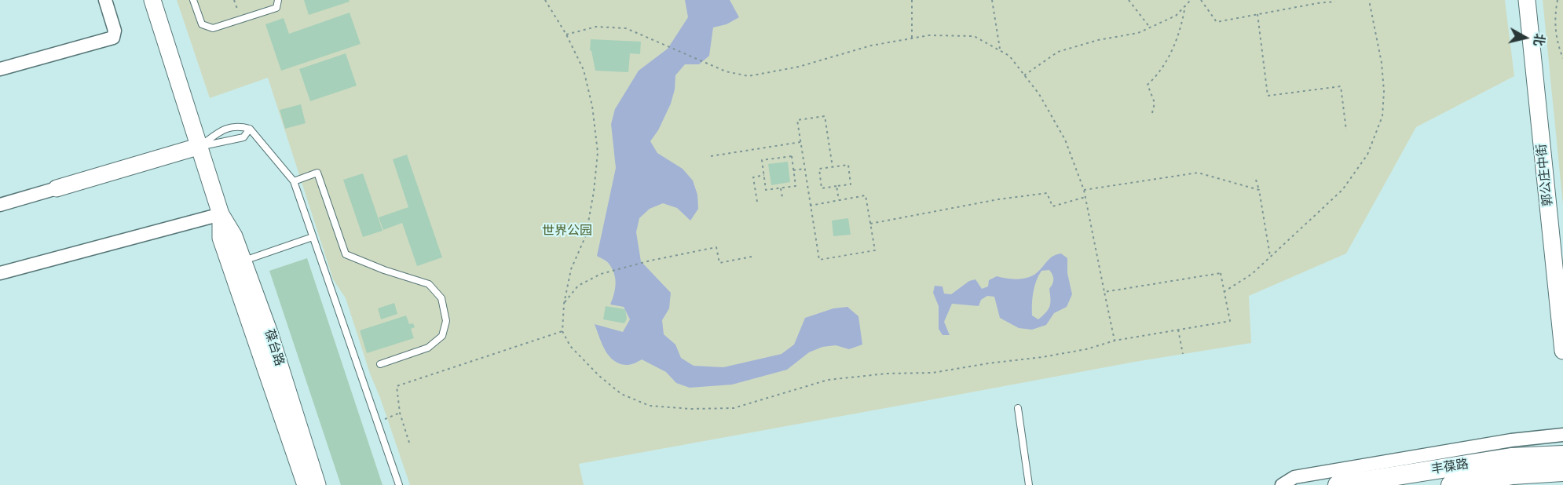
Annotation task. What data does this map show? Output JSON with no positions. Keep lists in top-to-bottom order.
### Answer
{
  "streets": {
    "main road": ["丰葆路"],
    "street": ["郭公庄中街", "葆台路"]
  },
  "parks": ["世界公园"],
  "north": "right"
}
